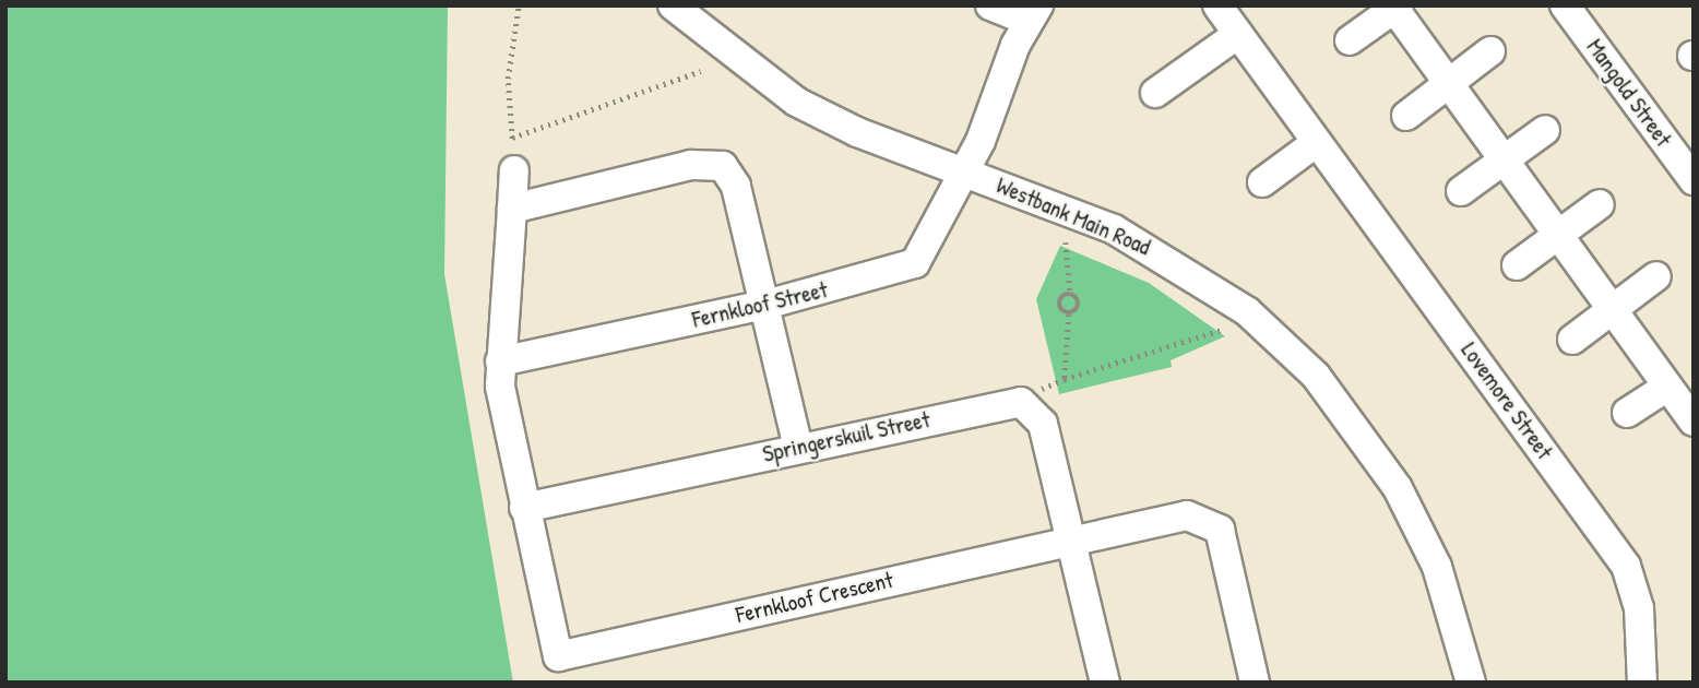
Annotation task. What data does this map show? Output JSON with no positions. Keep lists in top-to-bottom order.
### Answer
{
  "streets": {
    "street": [
      "Mangold Street",
      "Westbank Main Road",
      "Fernkloof Street",
      "Lovemore Street",
      "Springerskuil Street",
      "Fernkloof Crescent"
    ]
  },
  "crossings": [
    ["Westbank Main Road", "Fernkloof Street"],
    ["Fernkloof Street", "Fernkloof Crescent"],
    ["Springerskuil Street", "Fernkloof Crescent"]
  ]
}
